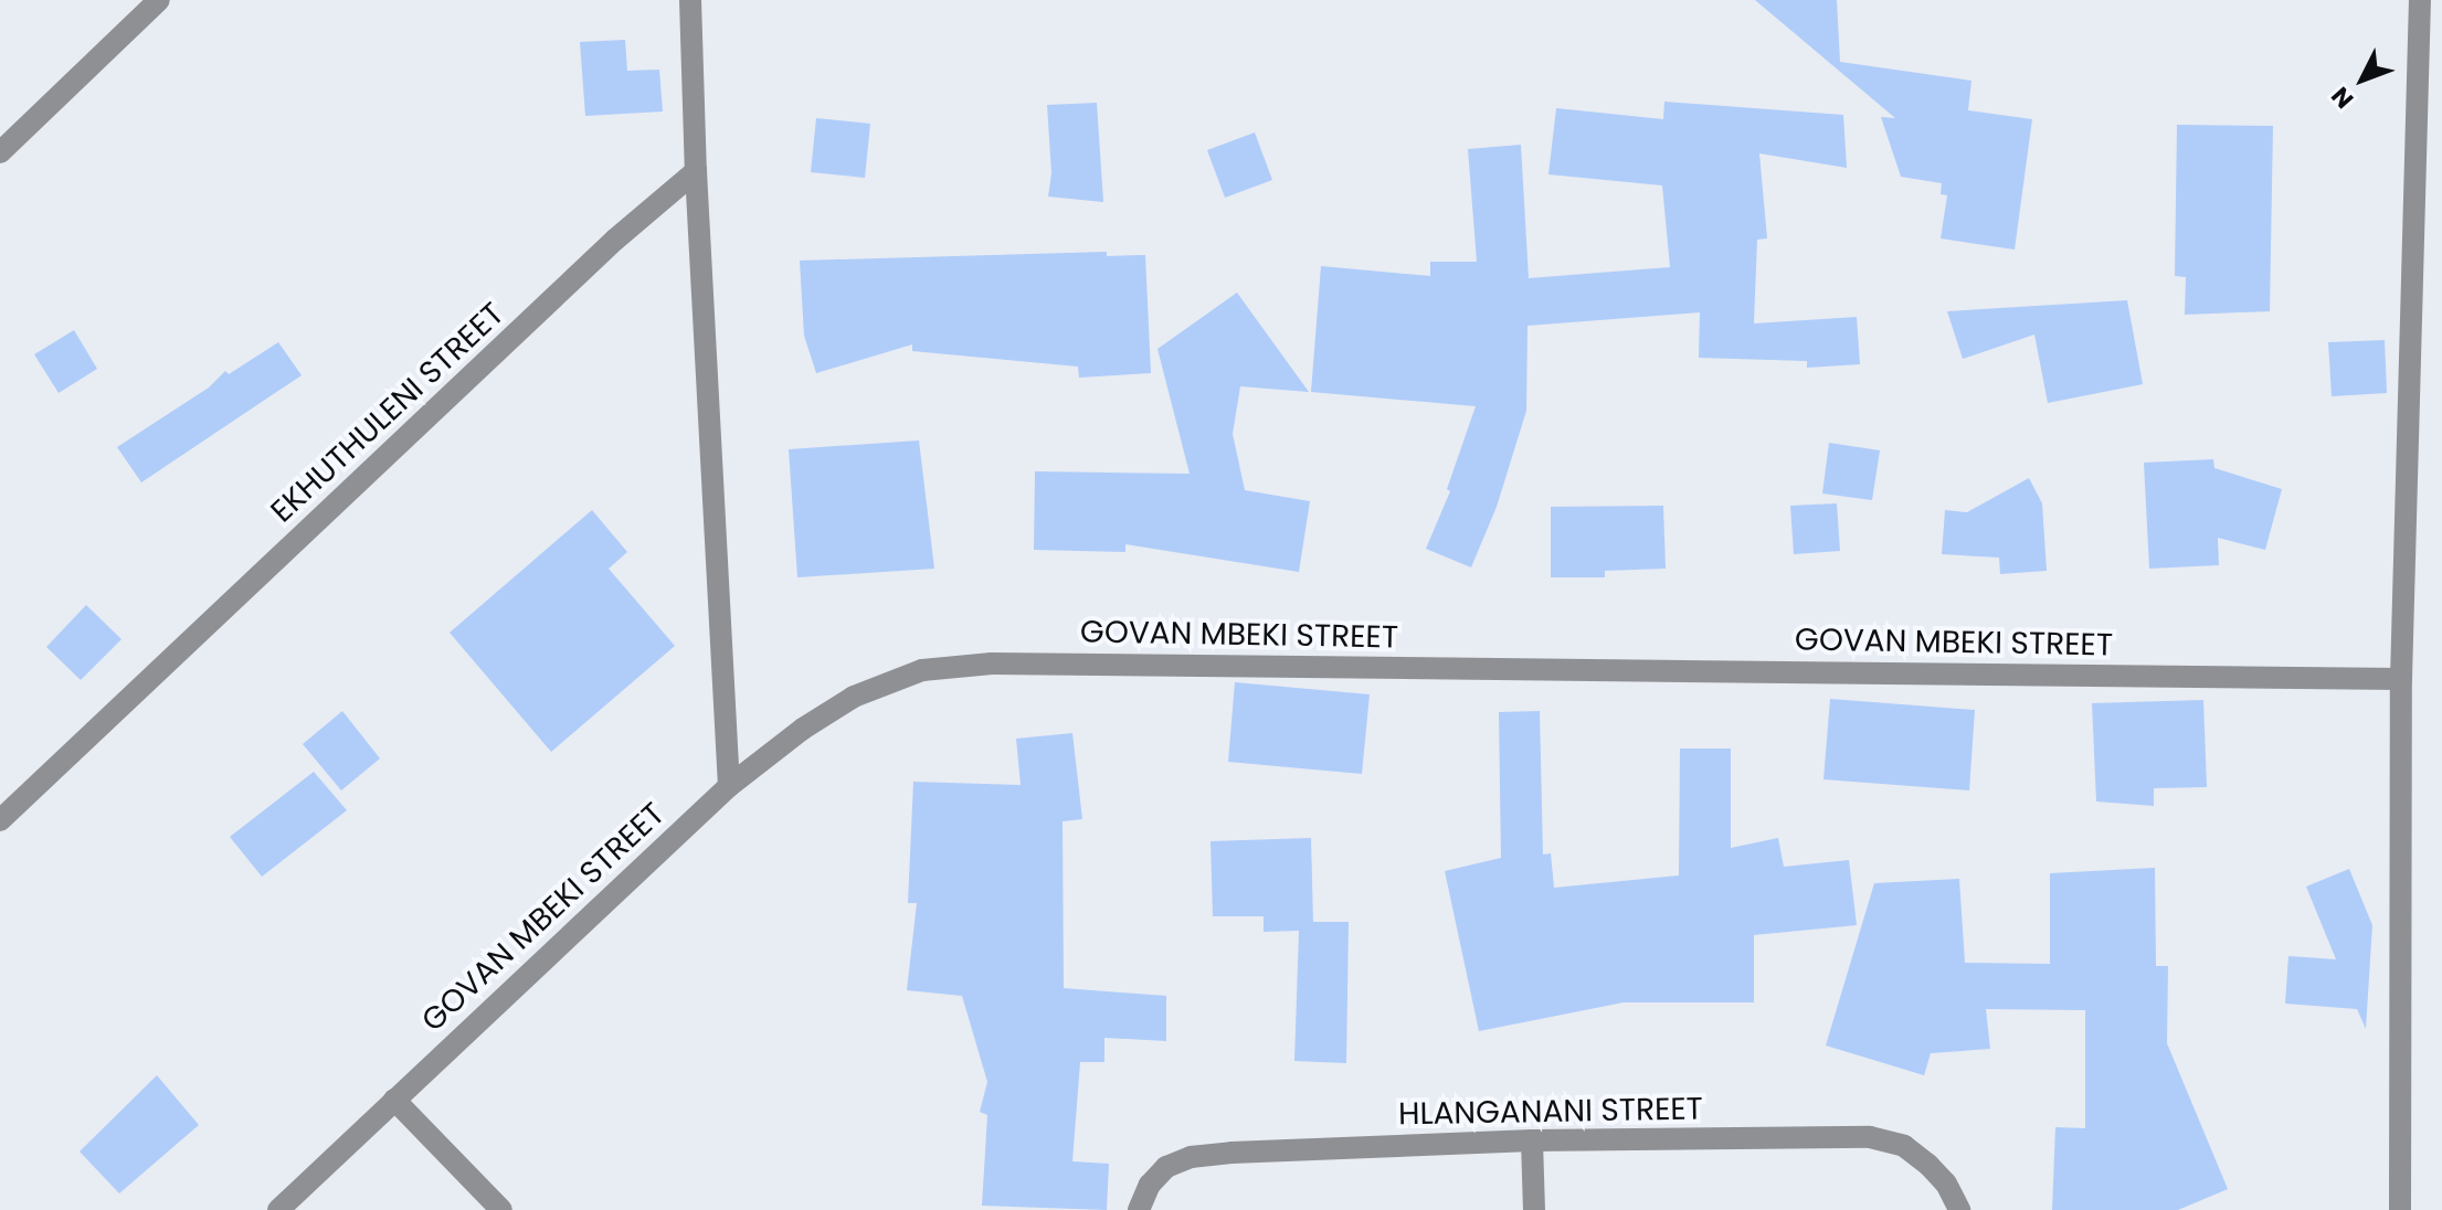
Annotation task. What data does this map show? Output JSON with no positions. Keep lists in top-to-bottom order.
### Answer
{
  "streets": {
    "street": ["EKHUTHULENI STREET", "GOVAN MBEKI STREET", "HLANGANANI STREET"]
  },
  "north": "bottom left"
}
